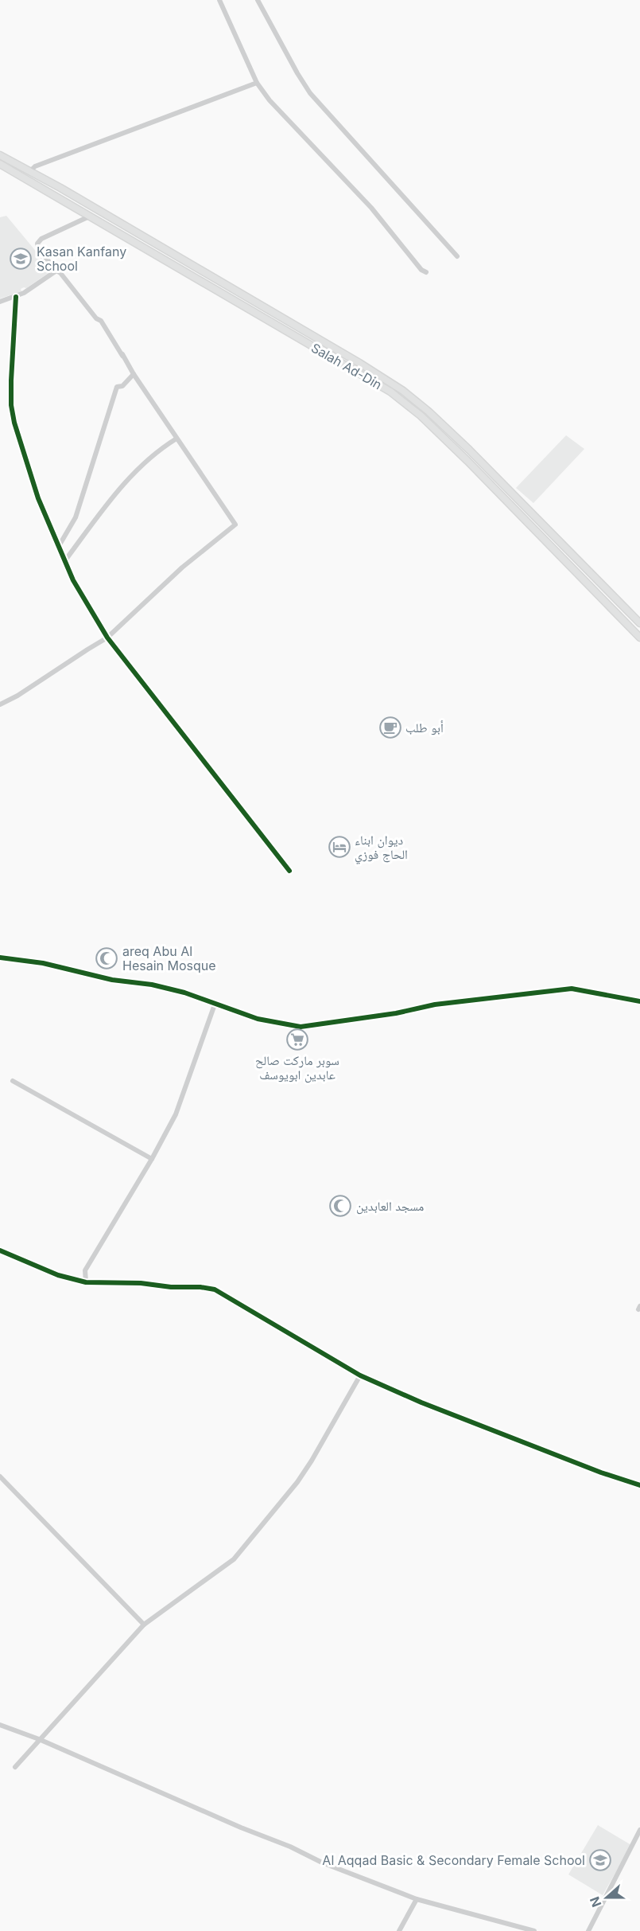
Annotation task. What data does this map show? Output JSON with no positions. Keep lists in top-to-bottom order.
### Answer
{
  "streets": {
    "highway": ["Salah Ad-Din"]
  },
  "places": {
    "school or university": ["Kasan Kanfany School", "Al Aqqad Basic & Secondary Female School"],
    "cafe": ["أبو طلب"],
    "hotel": ["ديوان ابناء الحاج فوزي"],
    "mosque": ["areq Abu Al Hesain Mosque", "مسجد العابدين"],
    "supermarket": ["سوبر ماركت صالح عابدين ابويوسف"]
  },
  "north": "left"
}
